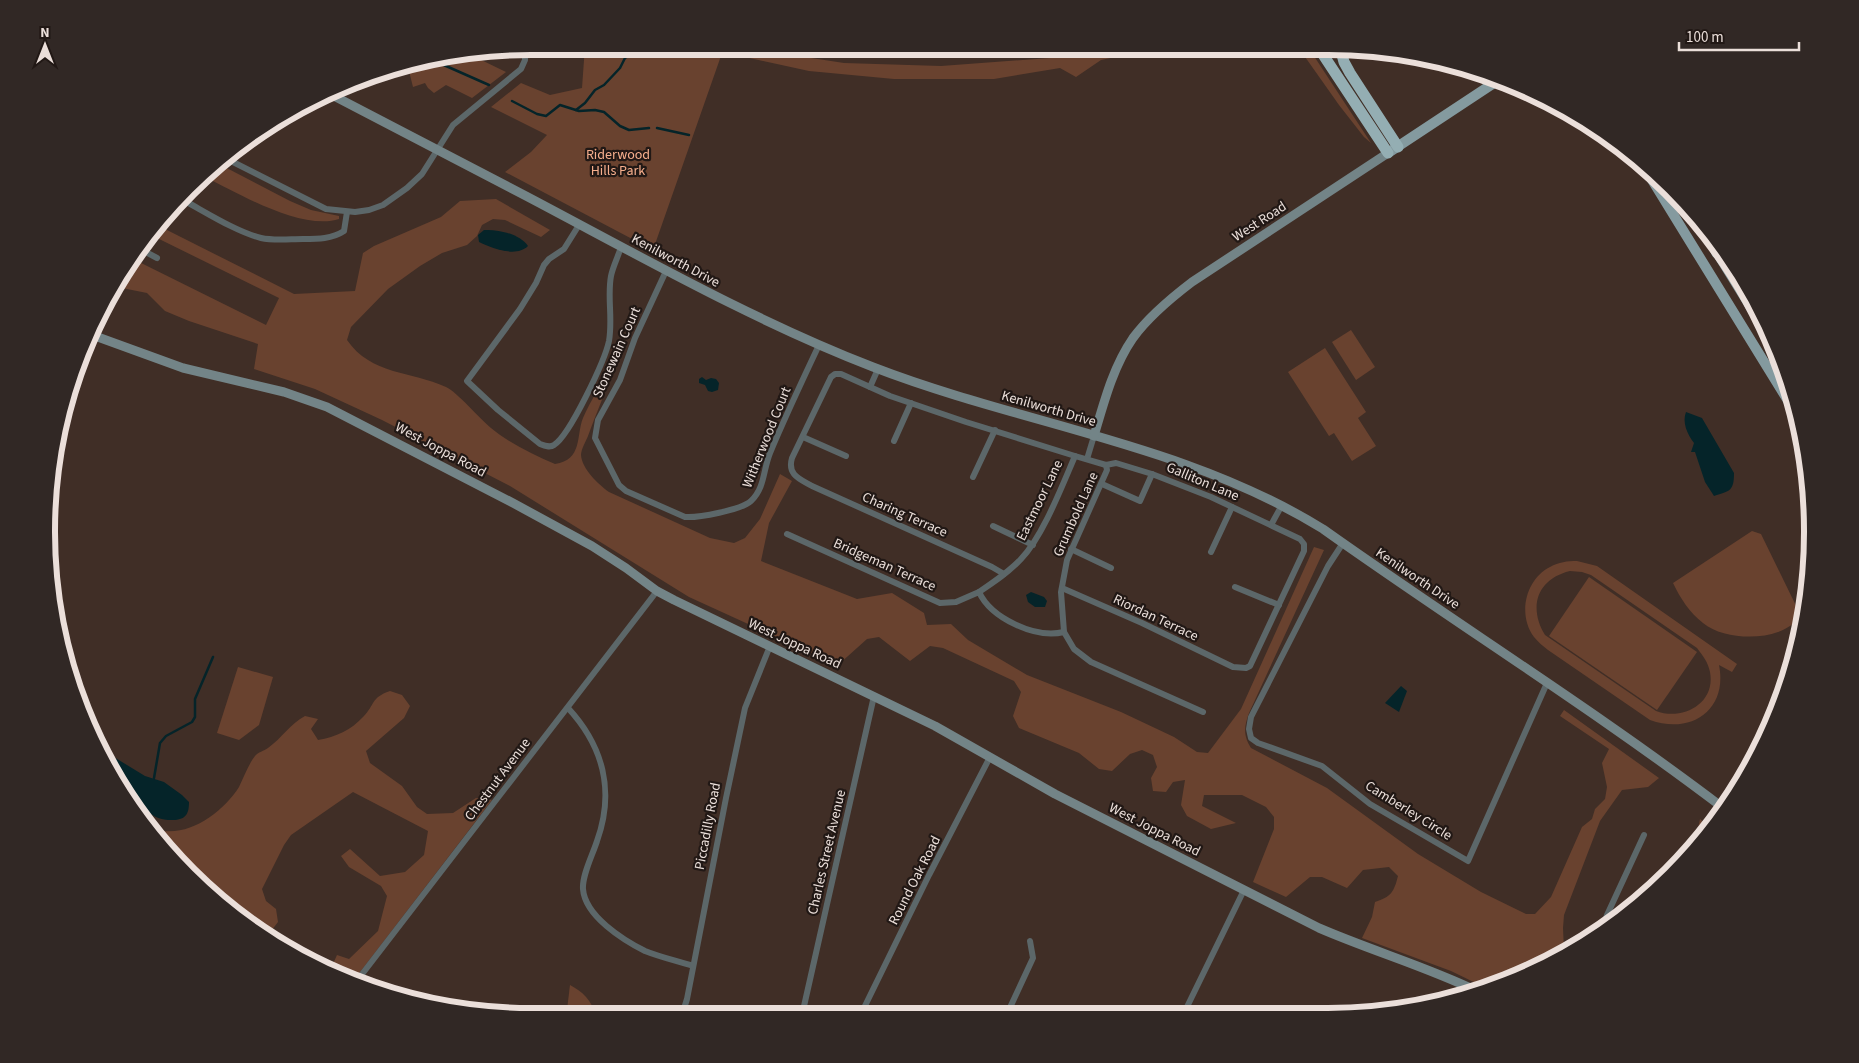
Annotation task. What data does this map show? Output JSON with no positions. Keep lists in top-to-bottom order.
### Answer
{
  "streets": {
    "main road": ["West Road"],
    "street": [
      "Kenilworth Drive",
      "Stonewain Court",
      "Witherwood Court",
      "West Joppa Road",
      "Galliton Lane",
      "Eastmoor Lane",
      "Charing Terrace",
      "Grumbold Lane",
      "Bridgeman Terrace",
      "Riordan Terrace",
      "Chestnut Avenue",
      "Camberley Circle",
      "Piccadilly Road",
      "Charles Street Avenue",
      "Round Oak Road"
    ]
  },
  "crossings": [
    ["West Road", "Kenilworth Drive"],
    ["Kenilworth Drive", "Stonewain Court"],
    ["Kenilworth Drive", "Witherwood Court"],
    ["Kenilworth Drive", "Camberley Circle"],
    ["Stonewain Court", "Witherwood Court"],
    ["West Joppa Road", "Chestnut Avenue"],
    ["West Joppa Road", "Piccadilly Road"],
    ["West Joppa Road", "Charles Street Avenue"],
    ["West Joppa Road", "Round Oak Road"],
    ["Galliton Lane", "Eastmoor Lane"],
    ["Galliton Lane", "Charing Terrace"],
    ["Galliton Lane", "Grumbold Lane"],
    ["Galliton Lane", "Riordan Terrace"],
    ["Eastmoor Lane", "Charing Terrace"],
    ["Eastmoor Lane", "Bridgeman Terrace"],
    ["Grumbold Lane", "Riordan Terrace"]
  ],
  "parks": ["Riderwood Hills Park"],
  "scale_bar": "100 m",
  "north": "top"
}
